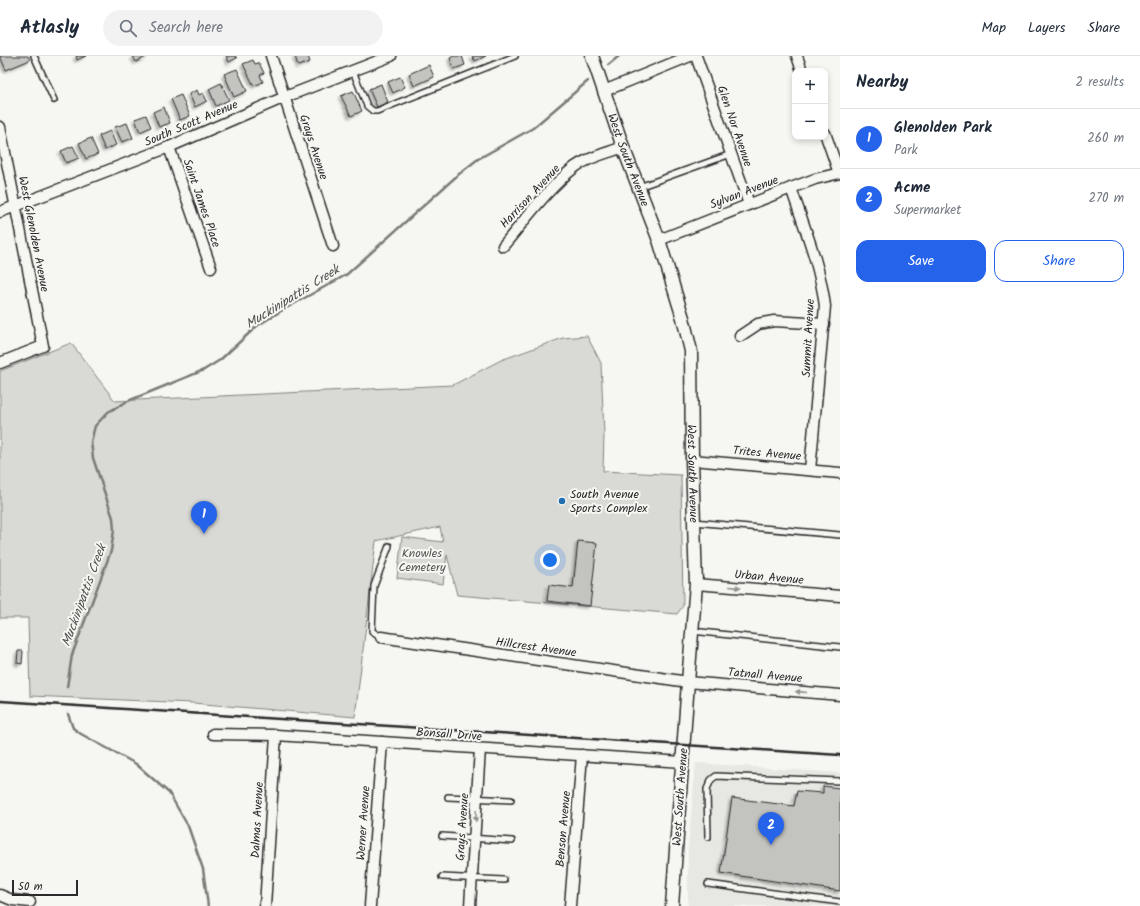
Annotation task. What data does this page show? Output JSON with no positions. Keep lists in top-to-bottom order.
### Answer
{
  "streets": {
    "street": [
      "South Scott Avenue",
      "Glen Nor Avenue",
      "Grays Avenue",
      "West South Avenue",
      "Sylvan Avenue",
      "Harrison Avenue",
      "Saint James Place",
      "West Glenolden Avenue",
      "Summit Avenue",
      "Trites Avenue",
      "Urban Avenue",
      "Hillcrest Avenue",
      "Tatnall Avenue",
      "Bonsall Drive",
      "Dalmas Avenue",
      "Werner Avenue",
      "Benson Avenue"
    ]
  },
  "crossings": [
    ["South Scott Avenue", "Grays Avenue"],
    ["South Scott Avenue", "Saint James Place"],
    ["South Scott Avenue", "West Glenolden Avenue"],
    ["Glen Nor Avenue", "Sylvan Avenue"],
    ["Grays Avenue", "Bonsall Drive"],
    ["West South Avenue", "Sylvan Avenue"],
    ["West South Avenue", "Harrison Avenue"],
    ["West South Avenue", "Trites Avenue"],
    ["West South Avenue", "Urban Avenue"],
    ["West South Avenue", "Hillcrest Avenue"],
    ["West South Avenue", "Tatnall Avenue"],
    ["West South Avenue", "Bonsall Drive"],
    ["Sylvan Avenue", "Summit Avenue"],
    ["Summit Avenue", "Trites Avenue"],
    ["Hillcrest Avenue", "Tatnall Avenue"],
    ["Bonsall Drive", "Dalmas Avenue"],
    ["Bonsall Drive", "Werner Avenue"],
    ["Bonsall Drive", "Benson Avenue"]
  ],
  "one_way": ["Urban Avenue", "Tatnall Avenue"],
  "water": ["Muckinipattis Creek"],
  "parks": ["Knowles Cemetery"],
  "places": ["South Avenue Sports Complex"],
  "scale_bar": "50 m",
  "page": {
    "header": "Atlasly",
    "search": "Search here",
    "nav": ["Map", "Layers", "Share"],
    "heading": ["Nearby", "2 results"],
    "map_buttons": ["+", "−"],
    "list": [
      {
        "mark": "1",
        "name": "Glenolden Park",
        "note": "Park",
        "value": "260 m"
      },
      {
        "mark": "2",
        "name": "Acme",
        "note": "Supermarket",
        "value": "270 m"
      }
    ],
    "buttons": ["Save", "Share"],
    "pins": ["1", "2"],
    "scale": "50 m"
  }
}
